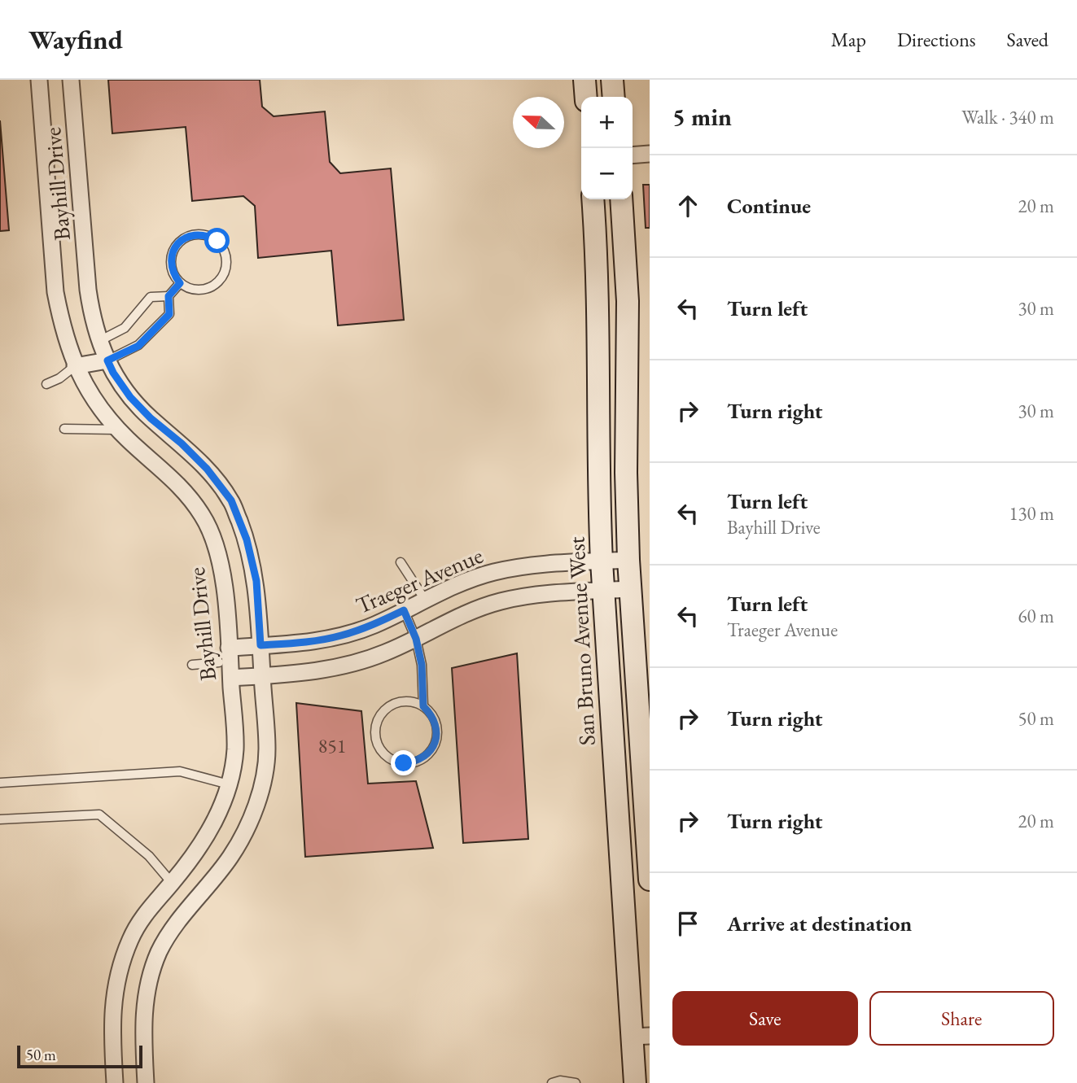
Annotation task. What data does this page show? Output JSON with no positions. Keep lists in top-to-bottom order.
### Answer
{
  "streets": {
    "main road": ["San Bruno Avenue West"],
    "street": ["Bayhill Drive", "Traeger Avenue"]
  },
  "crossings": [
    ["Bayhill Drive", "Traeger Avenue"],
    ["Traeger Avenue", "San Bruno Avenue West"]
  ],
  "house_numbers": ["851"],
  "scale_bar": "50 m",
  "north": "left",
  "page": {
    "header": "Wayfind",
    "nav": ["Map", "Directions", "Saved"],
    "heading": ["5 min", "Walk · 340 m"],
    "map_buttons": ["+", "−"],
    "list": [
      ["Continue", "20 m"],
      ["Turn left", "30 m"],
      ["Turn right", "30 m"],
      ["Turn left", "Bayhill Drive", "130 m"],
      ["Turn left", "Traeger Avenue", "60 m"],
      ["Turn right", "50 m"],
      ["Turn right", "20 m"],
      "Arrive at destination"
    ],
    "buttons": ["Save", "Share"],
    "scale": "50 m"
  }
}
